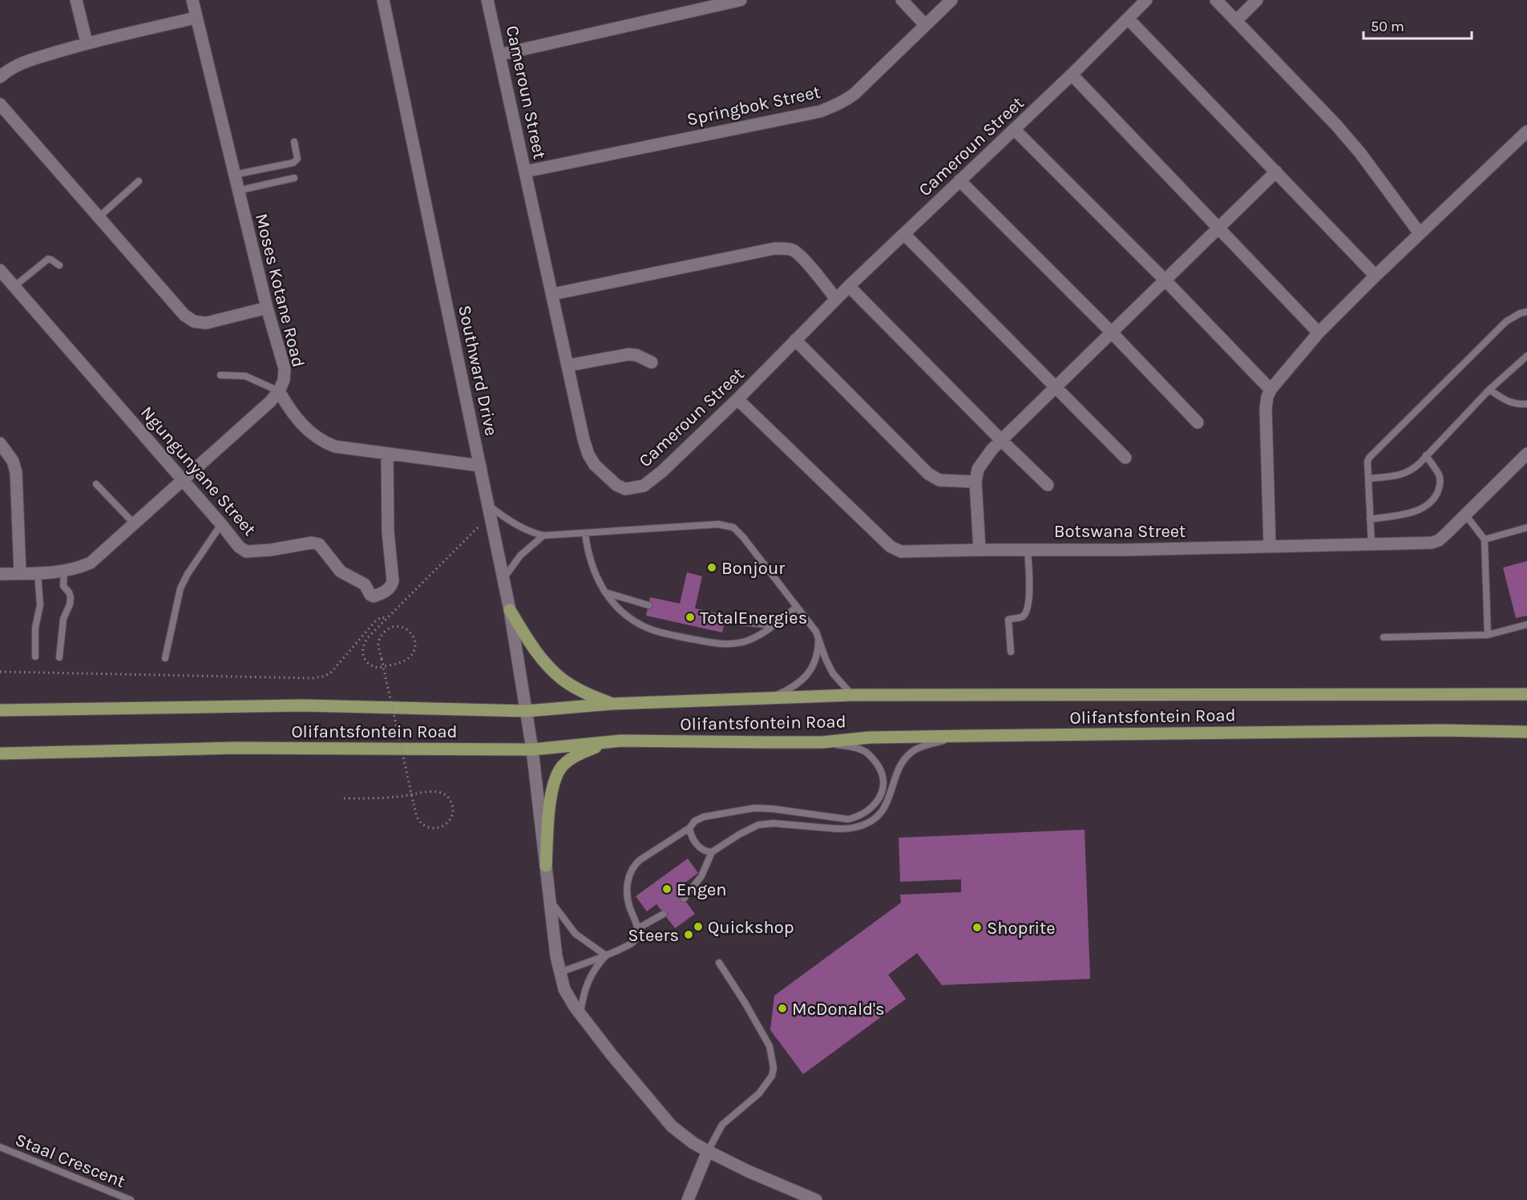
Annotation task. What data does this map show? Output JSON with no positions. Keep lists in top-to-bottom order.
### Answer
{
  "streets": {
    "main road": ["Olifantsfontein Road"],
    "street": [
      "Cameroun Street",
      "Springbok Street",
      "Moses Kotane Road",
      "Southward Drive",
      "Ngungunyane Street",
      "Botswana Street"
    ],
    "lane": ["Staal Crescent"]
  },
  "crossings": [
    ["Cameroun Street", "Springbok Street"],
    ["Cameroun Street", "Botswana Street"],
    ["Moses Kotane Road", "Ngungunyane Street"],
    ["Southward Drive", "Olifantsfontein Road"]
  ],
  "places": [
    "Bonjour",
    "TotalEnergies",
    "Engen",
    "Quickshop",
    "Shoprite",
    "Steers",
    "McDonald's"
  ],
  "scale_bar": "50 m"
}
